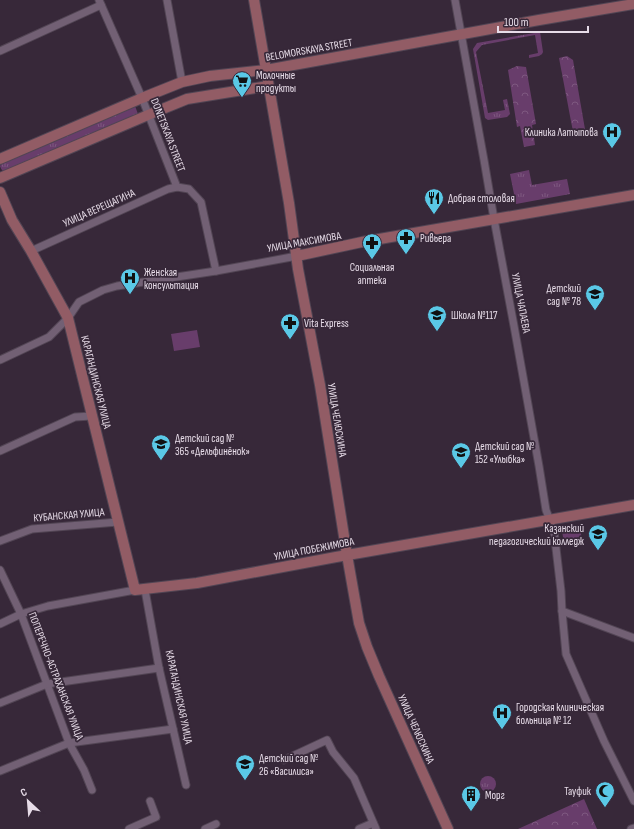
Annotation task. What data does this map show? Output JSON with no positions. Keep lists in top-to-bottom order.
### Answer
{
  "streets": {
    "main road": [
      "BELOMORSKAYA STREET",
      "УЛИЦА МАКСИМОВА",
      "КАРАГАНДИНСКАЯ УЛИЦА",
      "УЛИЦА ЧЕЛЮСКИНА",
      "УЛИЦА ПОБЕЖИМОВА"
    ],
    "street": [
      "DONETSKAYA STREET",
      "УЛИЦА ВЕРЕЩАГИНА",
      "УЛИЦА ЧАПАЕВА",
      "КУБАНСКАЯ УЛИЦА",
      "ПОПЕРЕЧНО-АСТРАХАНСКАЯ УЛИЦА"
    ]
  },
  "crossings": [
    ["BELOMORSKAYA STREET", "DONETSKAYA STREET"],
    ["BELOMORSKAYA STREET", "УЛИЦА ЧАПАЕВА"],
    ["BELOMORSKAYA STREET", "УЛИЦА ЧЕЛЮСКИНА"],
    ["DONETSKAYA STREET", "УЛИЦА ВЕРЕЩАГИНА"],
    ["DONETSKAYA STREET", "УЛИЦА МАКСИМОВА"],
    ["УЛИЦА ВЕРЕЩАГИНА", "КАРАГАНДИНСКАЯ УЛИЦА"],
    ["УЛИЦА МАКСИМОВА", "УЛИЦА ЧАПАЕВА"],
    ["УЛИЦА МАКСИМОВА", "КАРАГАНДИНСКАЯ УЛИЦА"],
    ["УЛИЦА МАКСИМОВА", "УЛИЦА ЧЕЛЮСКИНА"],
    ["УЛИЦА ЧАПАЕВА", "УЛИЦА ПОБЕЖИМОВА"],
    ["КАРАГАНДИНСКАЯ УЛИЦА", "КУБАНСКАЯ УЛИЦА"],
    ["КАРАГАНДИНСКАЯ УЛИЦА", "УЛИЦА ПОБЕЖИМОВА"],
    ["УЛИЦА ЧЕЛЮСКИНА", "УЛИЦА ПОБЕЖИМОВА"],
    ["УЛИЦА ПОБЕЖИМОВА", "ПОПЕРЕЧНО-АСТРАХАНСКАЯ УЛИЦА"]
  ],
  "places": {
    "supermarket": ["Молочные продукты"],
    "hospital": ["Клиника Латыпова", "Женская консультация", "Городская клиническая больница № 12"],
    "restaurant": ["Добрая столовая"],
    "pharmacy": ["Ривьера", "Социальная аптека", "Vita Express"],
    "school or university": [
      "Детский сад № 78",
      "Школа №117",
      "Детский сад № 365 «Дельфинёнок»",
      "Детский сад № 152 «Улыбка»",
      "Казанский педагогический колледж",
      "Детский сад № 26 «Василиса»"
    ],
    "mosque": ["Тауфик"],
    "building": ["Морг"]
  },
  "scale_bar": "100 m",
  "north": "top left"
}
